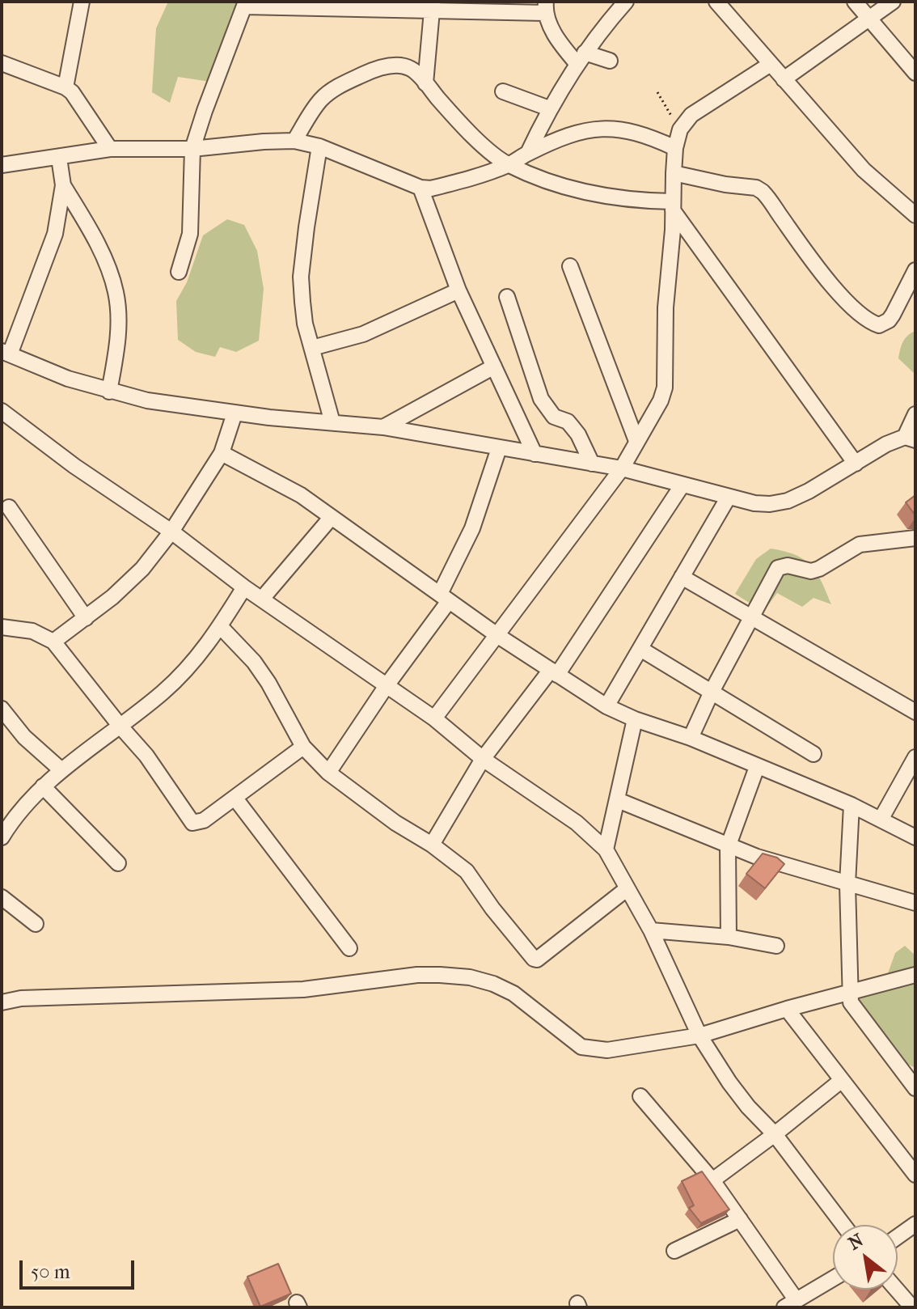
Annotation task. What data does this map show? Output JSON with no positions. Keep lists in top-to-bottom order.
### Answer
{
  "scale_bar": "50 m",
  "north": "top left"
}
